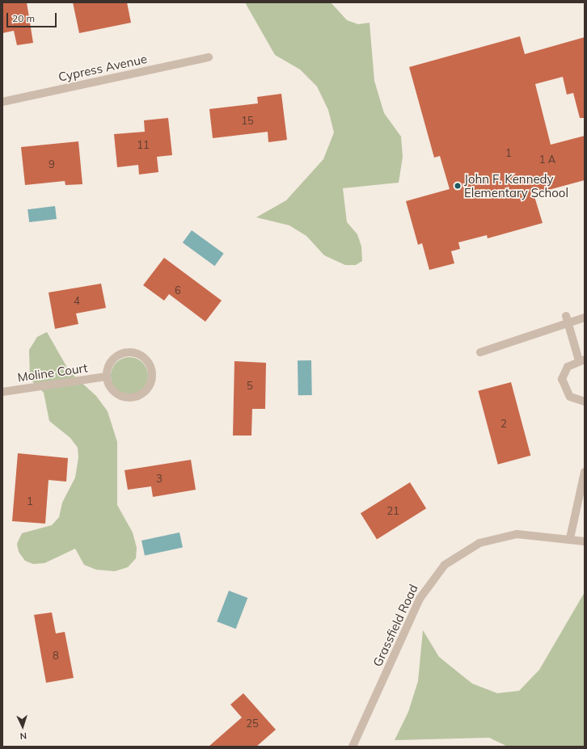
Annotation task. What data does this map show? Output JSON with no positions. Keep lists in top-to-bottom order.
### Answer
{
  "streets": {
    "street": ["Cypress Avenue", "Moline Court", "Grassfield Road"]
  },
  "places": ["John F. Kennedy Elementary School"],
  "house_numbers": [
    "15",
    "11",
    "1",
    "1 A",
    "9",
    "6",
    "4",
    "5",
    "2",
    "3",
    "1",
    "21",
    "8",
    "25"
  ],
  "scale_bar": "20 m",
  "north": "bottom"
}
